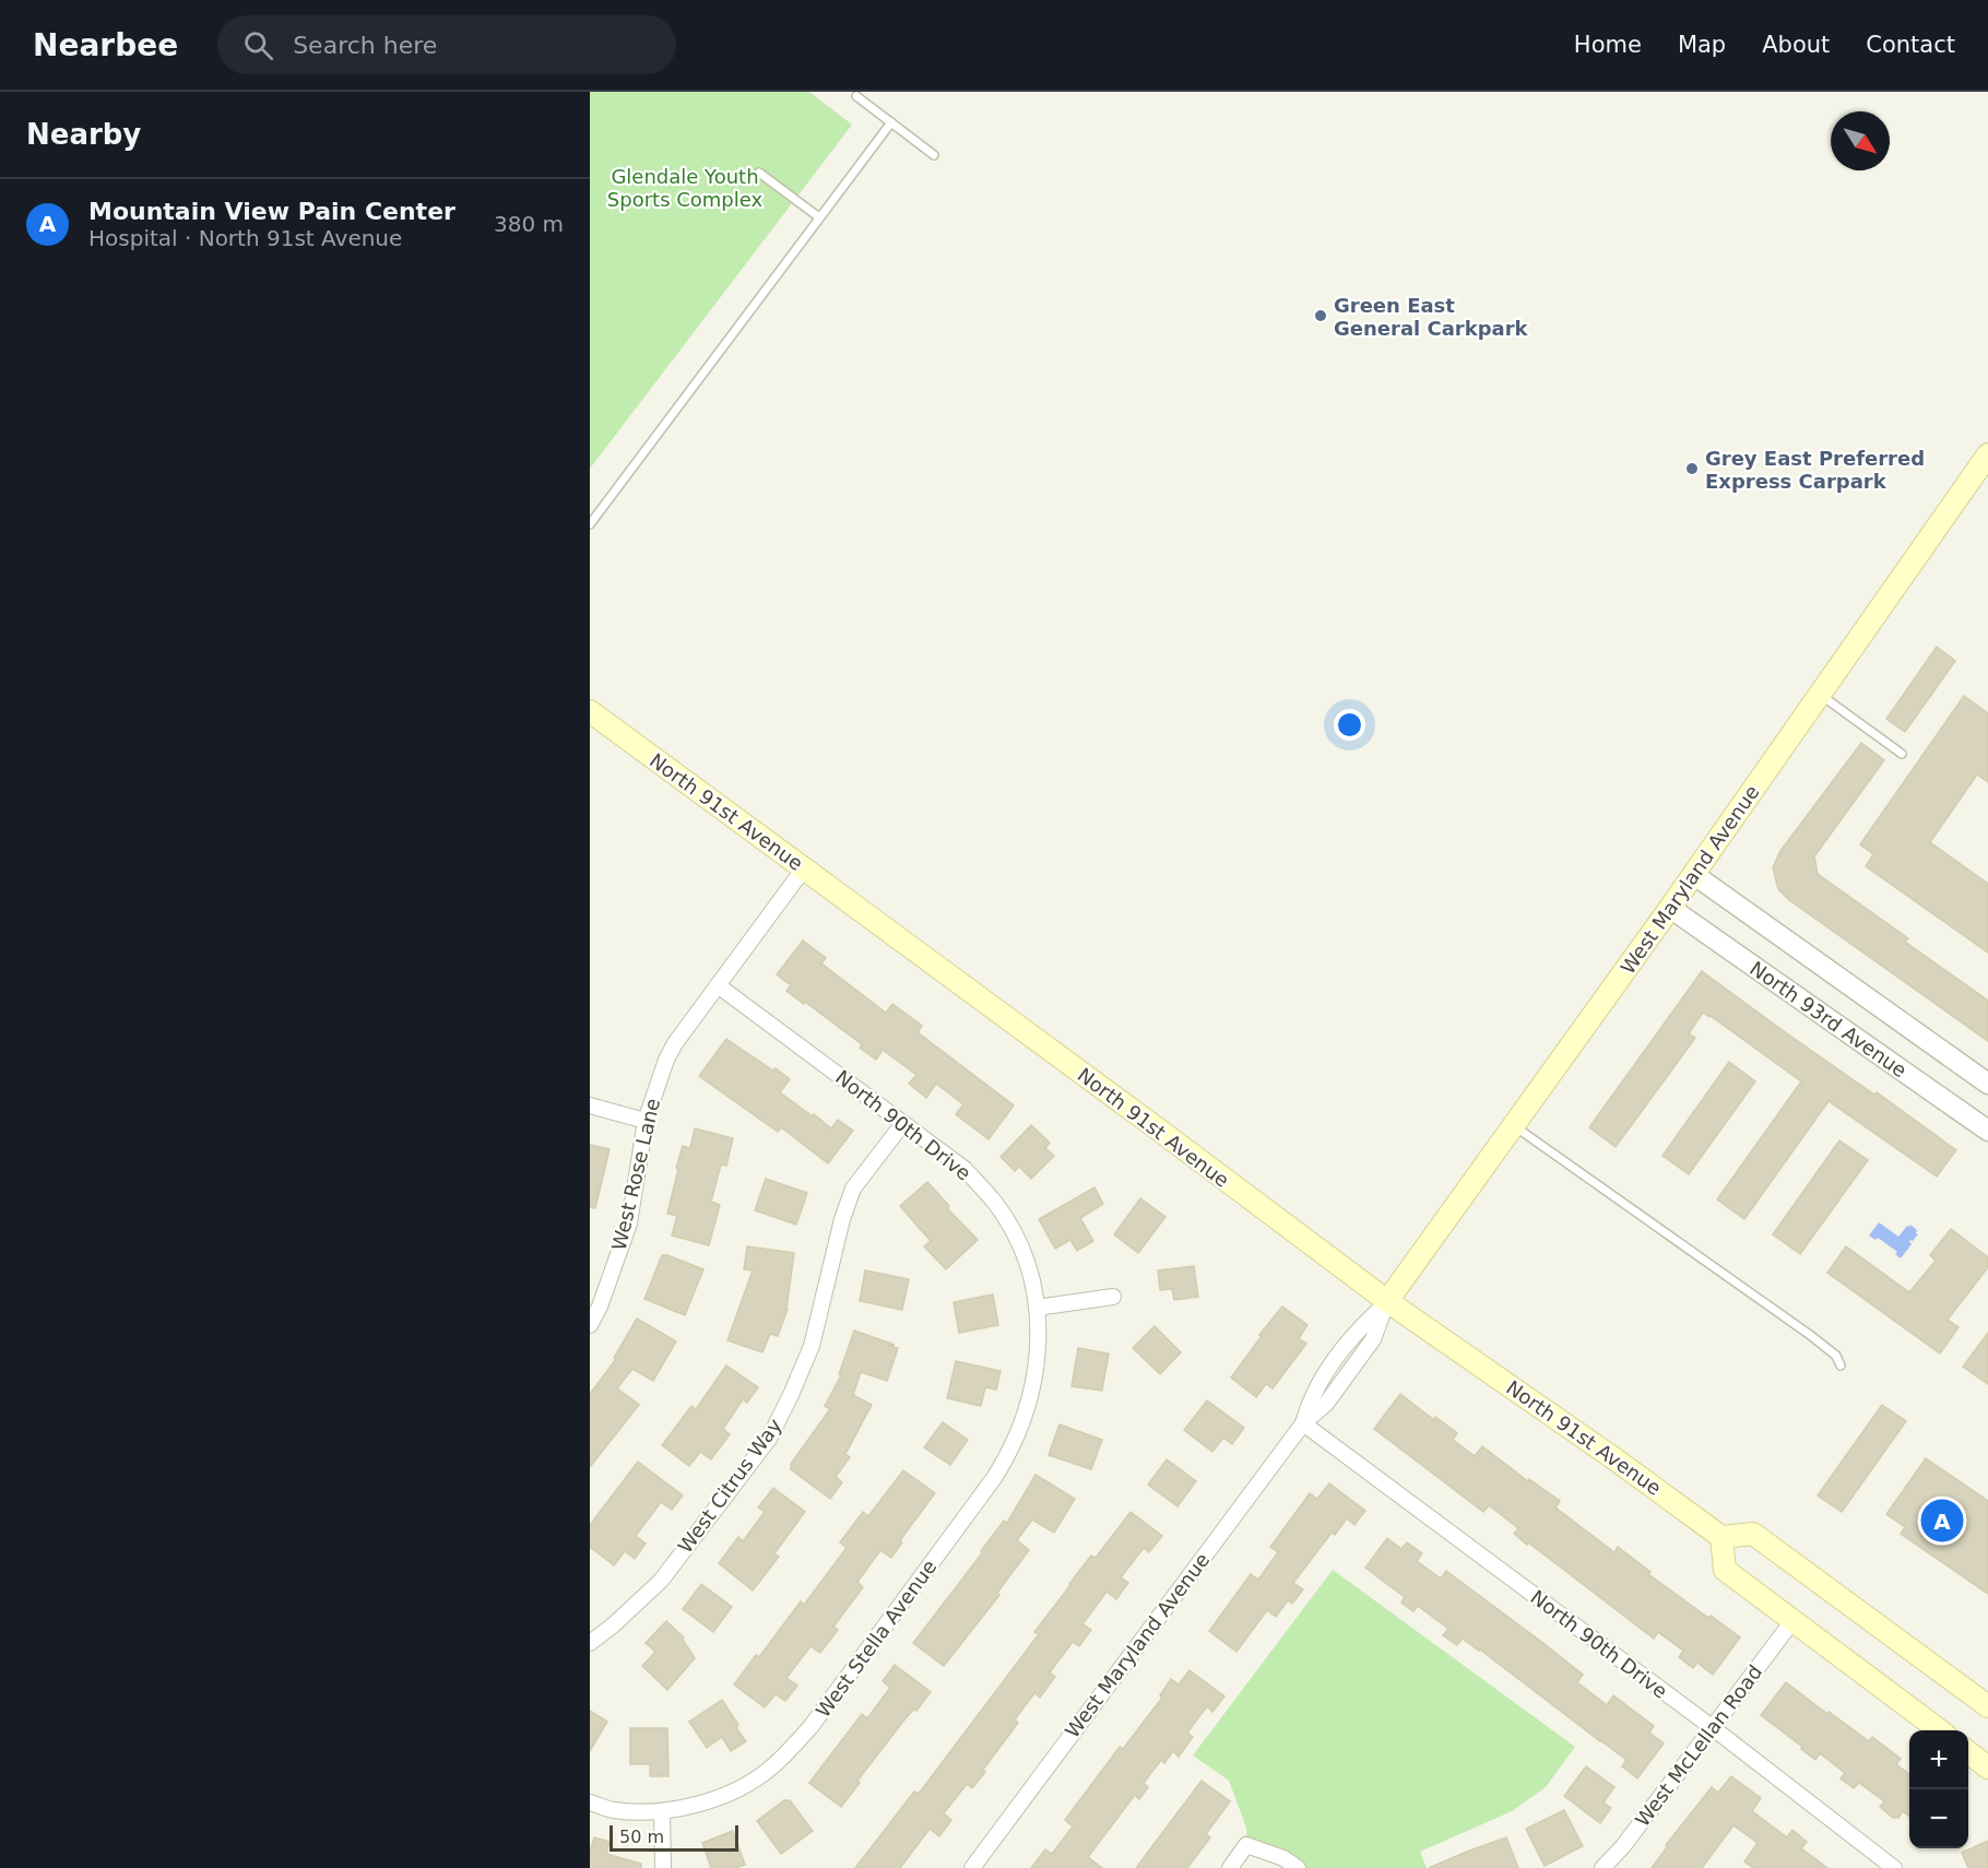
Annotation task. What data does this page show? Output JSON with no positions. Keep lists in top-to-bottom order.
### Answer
{
  "streets": {
    "main road": ["North 91st Avenue", "West Maryland Avenue"],
    "street": [
      "North 93rd Avenue",
      "North 90th Drive",
      "West Rose Lane",
      "West Citrus Way",
      "West Stella Avenue",
      "West McLellan Road"
    ]
  },
  "crossings": [
    ["North 91st Avenue", "West Maryland Avenue"],
    ["North 91st Avenue", "West Rose Lane"],
    ["West Maryland Avenue", "North 93rd Avenue"],
    ["West Maryland Avenue", "North 90th Drive"],
    ["North 90th Drive", "West Rose Lane"],
    ["North 90th Drive", "West Citrus Way"],
    ["North 90th Drive", "West Stella Avenue"],
    ["North 90th Drive", "West McLellan Road"]
  ],
  "parks": ["Glendale Youth Sports Complex"],
  "places": ["Green East General Carkpark", "Grey East Preferred Express Carpark"],
  "scale_bar": "50 m",
  "north": "bottom right",
  "page": {
    "header": "Nearbee",
    "search": "Search here",
    "nav": [
      "Home",
      "Map",
      "About",
      "Contact"
    ],
    "heading": "Nearby",
    "list": [
      {
        "mark": "A",
        "name": "Mountain View Pain Center",
        "note": "Hospital · North 91st Avenue",
        "value": "380 m"
      }
    ],
    "pins": "A",
    "map_buttons": ["+", "−"],
    "scale": "50 m"
  }
}
